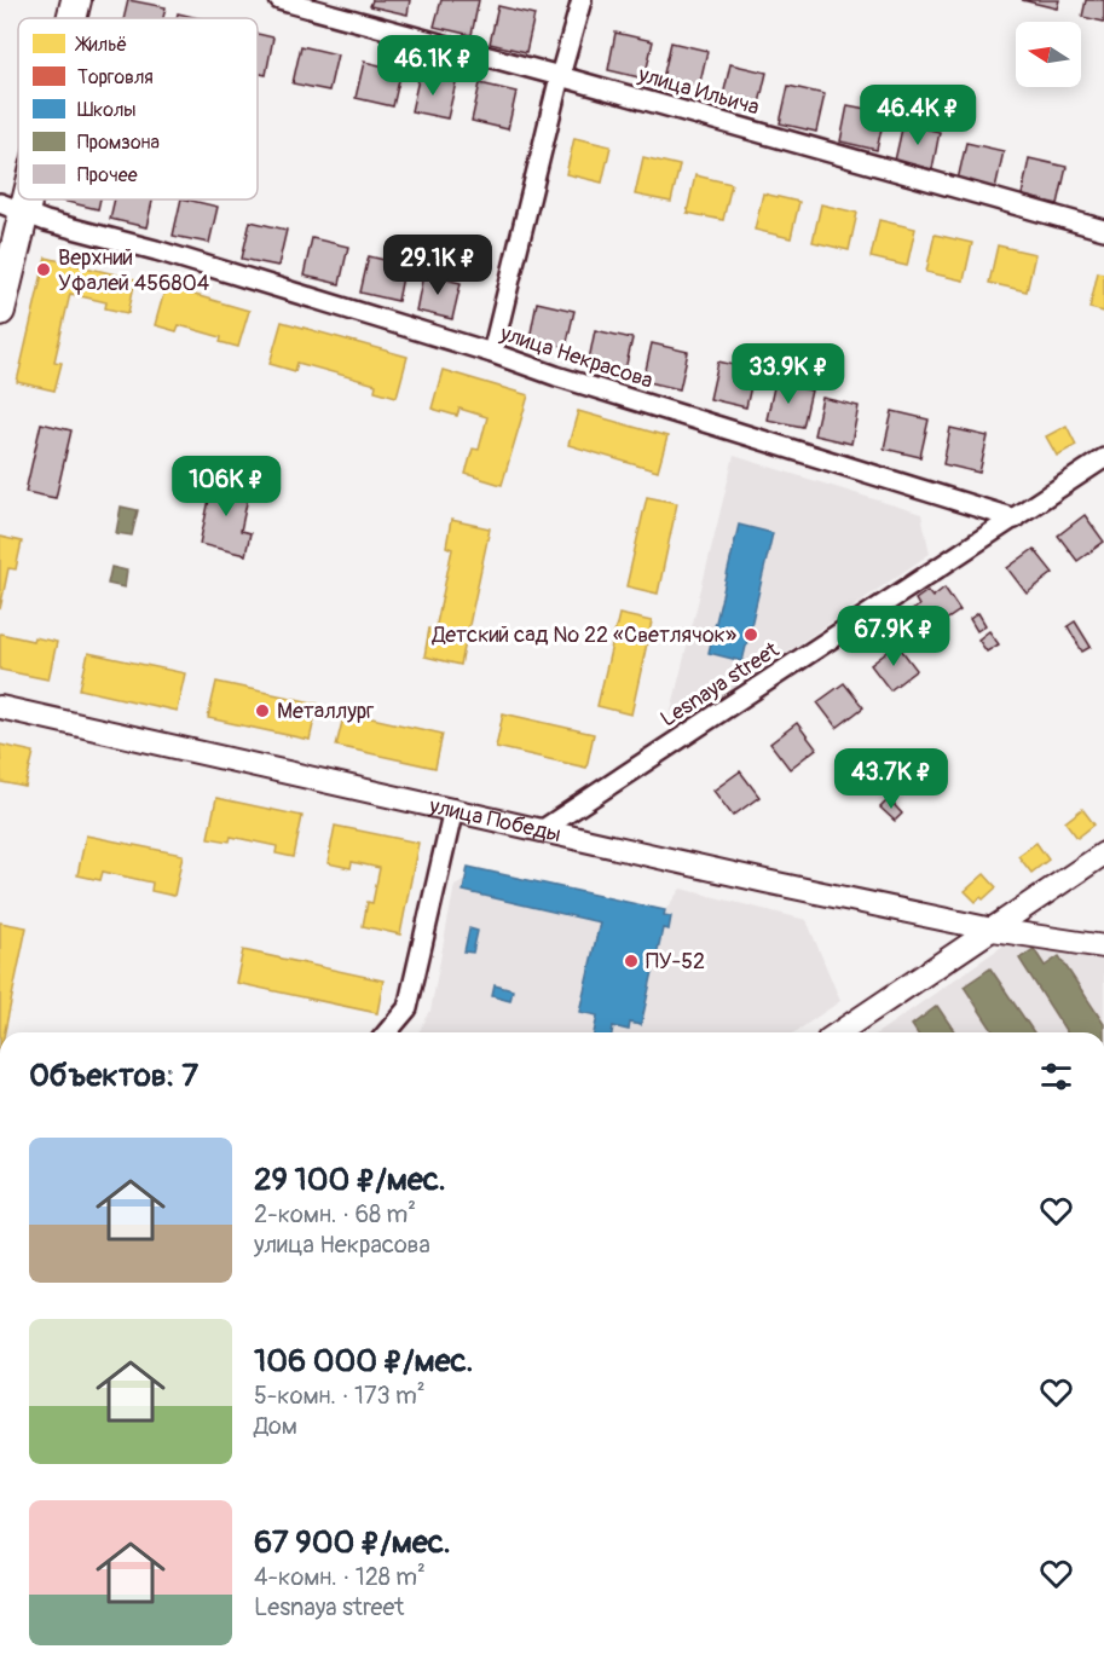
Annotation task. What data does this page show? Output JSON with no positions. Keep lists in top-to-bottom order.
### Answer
{
  "streets": {
    "street": [
      "улица Ильича",
      "улица Некрасова",
      "Lesnaya street",
      "улица Победы"
    ]
  },
  "crossings": [
    ["улица Некрасова", "Lesnaya street"],
    ["Lesnaya street", "улица Победы"]
  ],
  "places": [
    "Верхний Уфалей 456804",
    "Детский сад № 22 «Светлячок»",
    "Металлург",
    "ПУ-52"
  ],
  "legend": [
    "Жильё",
    "Торговля",
    "Школы",
    "Промзона",
    "Прочее"
  ],
  "north": "left",
  "page": {
    "price": [
      "46.1K ₽",
      "46.4K ₽",
      "29.1K ₽",
      "33.9K ₽",
      "106K ₽",
      "67.9K ₽",
      "43.7K ₽"
    ],
    "heading": "Объектов: 7",
    "list": [
      {
        "name": "29 100 ₽/мес.",
        "note": "2-комн. · 68 m² · улица Некрасова"
      },
      {
        "name": "106 000 ₽/мес.",
        "note": "5-комн. · 173 m² · Дом"
      },
      {
        "name": "67 900 ₽/мес.",
        "note": "4-комн. · 128 m² · Lesnaya street"
      }
    ]
  }
}
